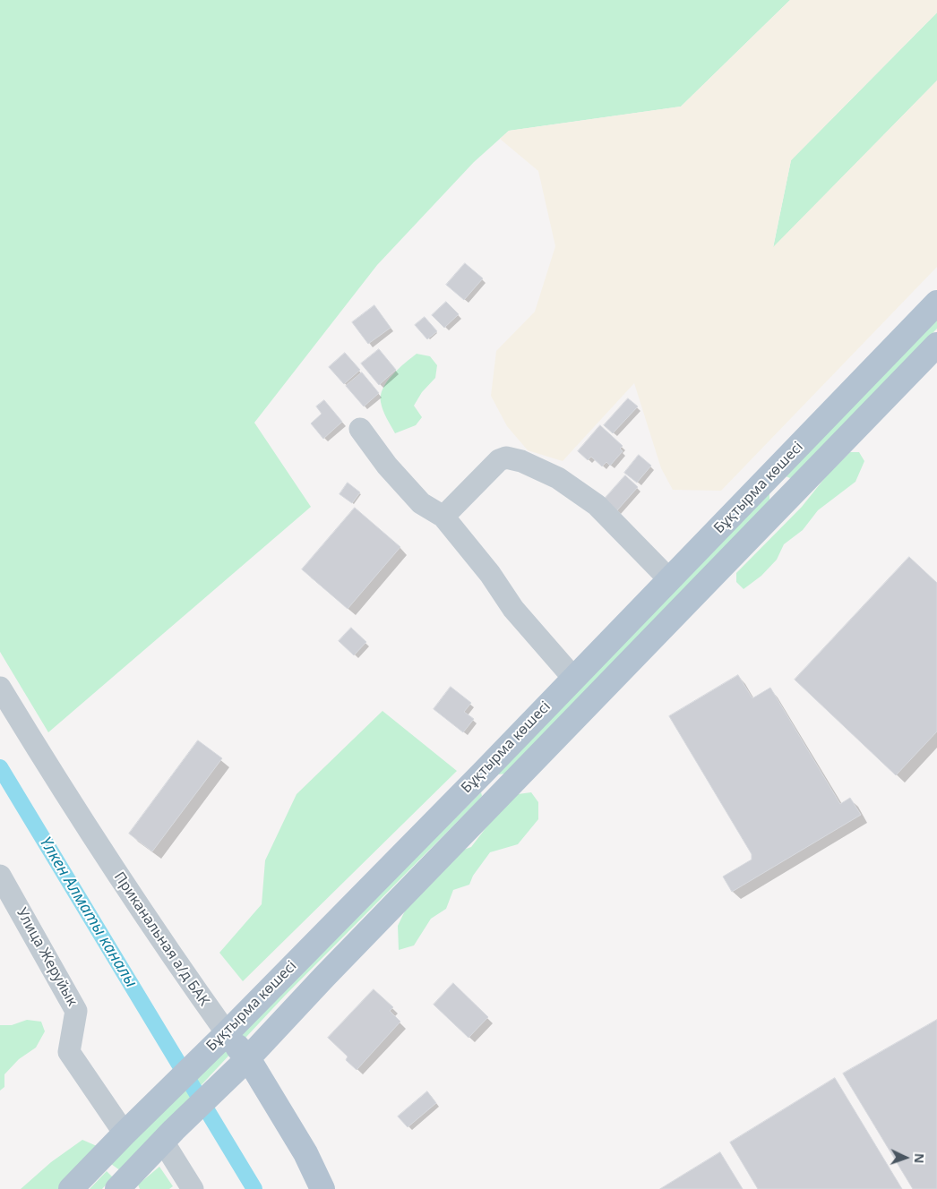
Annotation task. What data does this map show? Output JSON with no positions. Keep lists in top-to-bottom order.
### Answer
{
  "streets": {
    "main road": ["Бұқтырма көшесі", "Приканальная а/д БАК"],
    "street": ["Улица Жеруйык"]
  },
  "crossings": [
    ["Бұқтырма көшесі", "Приканальная а/д БАК"],
    ["Бұқтырма көшесі", "Улица Жеруйык"]
  ],
  "water": ["Үлкен Алматы каналы"],
  "north": "right"
}
